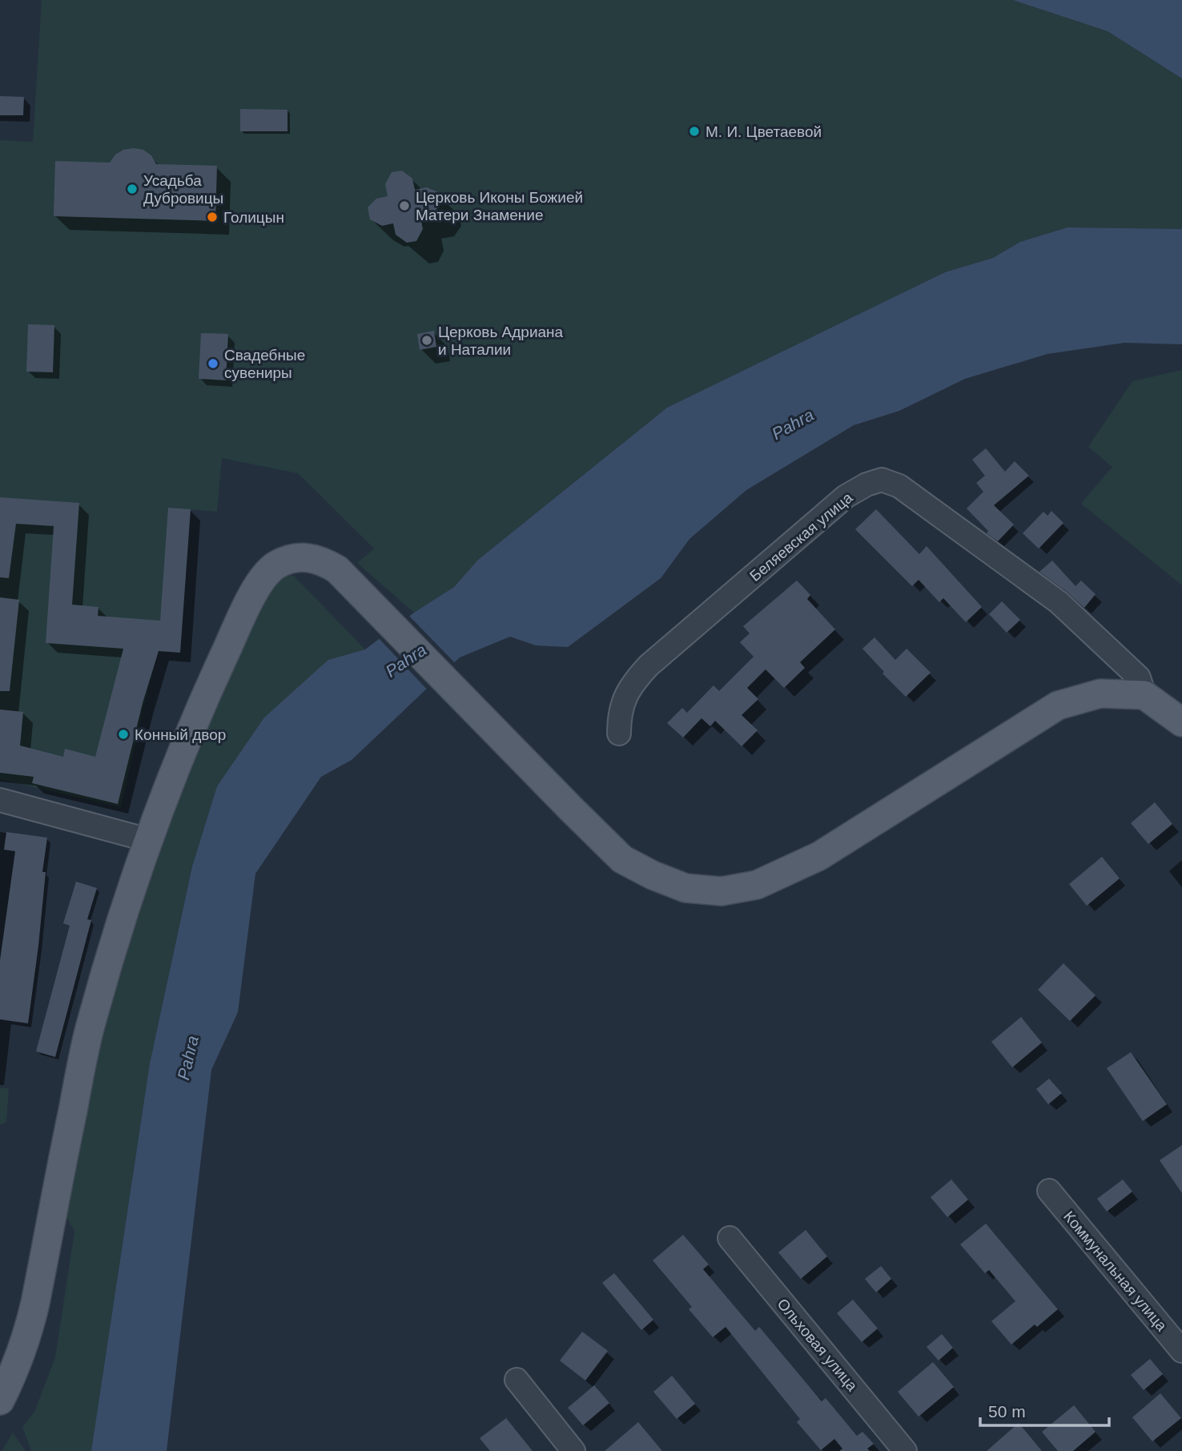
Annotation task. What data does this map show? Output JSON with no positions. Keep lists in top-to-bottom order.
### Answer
{
  "streets": {
    "main road": ["Беляевская улица"],
    "street": ["Коммунальная улица", "Ольховая улица"]
  },
  "water": ["Pahra"],
  "places": [
    "М. И. Цветаевой",
    "Усадьба Дубровицы",
    "Церковь Иконы Божией Матери Знамение",
    "Голицын",
    "Церковь Адриана и Наталии",
    "Свадебные сувениры",
    "Конный двор"
  ],
  "scale_bar": "50 m"
}
